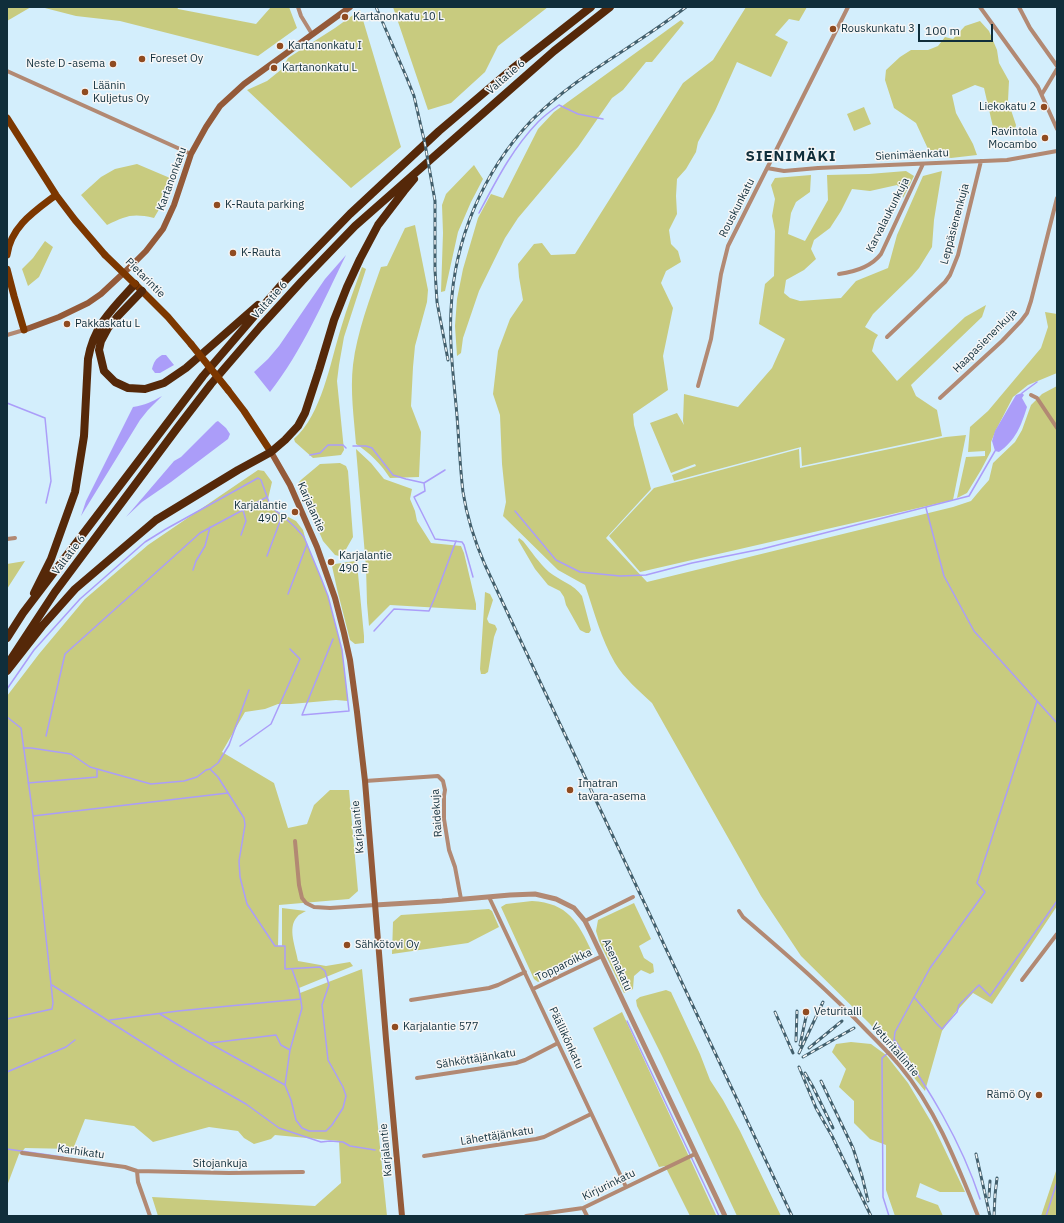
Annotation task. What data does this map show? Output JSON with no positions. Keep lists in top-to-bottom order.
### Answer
{
  "streets": {
    "highway": ["Valtatie 6"],
    "main road": ["Kartanonkatu", "Pietarintie", "Karjalantie"],
    "street": [
      "Sienimäenkatu",
      "Rouskunkatu",
      "Karvalaukunkuja",
      "Leppäsienenkuja",
      "Haapasienenkuja",
      "Raidekuja",
      "Topparoikka",
      "Asemakatu",
      "Päällikönkatu",
      "Veturitallintie",
      "Sähköttäjänkatu",
      "Lähettäjänkatu",
      "Karhikatu",
      "Sitojankuja",
      "Kirjurinkatu"
    ]
  },
  "crossings": [
    ["Sienimäenkatu", "Rouskunkatu"],
    ["Sienimäenkatu", "Karvalaukunkuja"],
    ["Sienimäenkatu", "Leppäsienenkuja"],
    ["Pietarintie", "Karjalantie"],
    ["Karjalantie", "Raidekuja"],
    ["Karjalantie", "Asemakatu"],
    ["Raidekuja", "Asemakatu"],
    ["Topparoikka", "Asemakatu"],
    ["Topparoikka", "Päällikönkatu"],
    ["Asemakatu", "Päällikönkatu"],
    ["Asemakatu", "Kirjurinkatu"],
    ["Päällikönkatu", "Sähköttäjänkatu"],
    ["Päällikönkatu", "Lähettäjänkatu"],
    ["Päällikönkatu", "Kirjurinkatu"],
    ["Karhikatu", "Sitojankuja"]
  ],
  "districts": ["SIENIMÄKI"],
  "places": [
    "Kartanonkatu 10 L",
    "Rouskunkatu 3",
    "Kartanonkatu I",
    "Foreset Oy",
    "Neste D -asema",
    "Kartanonkatu L",
    "Läänin Kuljetus Oy",
    "Liekokatu 2",
    "Ravintola Mocambo",
    "K-Rauta parking",
    "K-Rauta",
    "Pakkaskatu L",
    "Karjalantie 490 P",
    "Karjalantie 490 E",
    "Imatran tavara-asema",
    "Sähkötovi Oy",
    "Veturitalli",
    "Karjalantie 577",
    "Rämö Oy"
  ],
  "scale_bar": "100 m"
}
